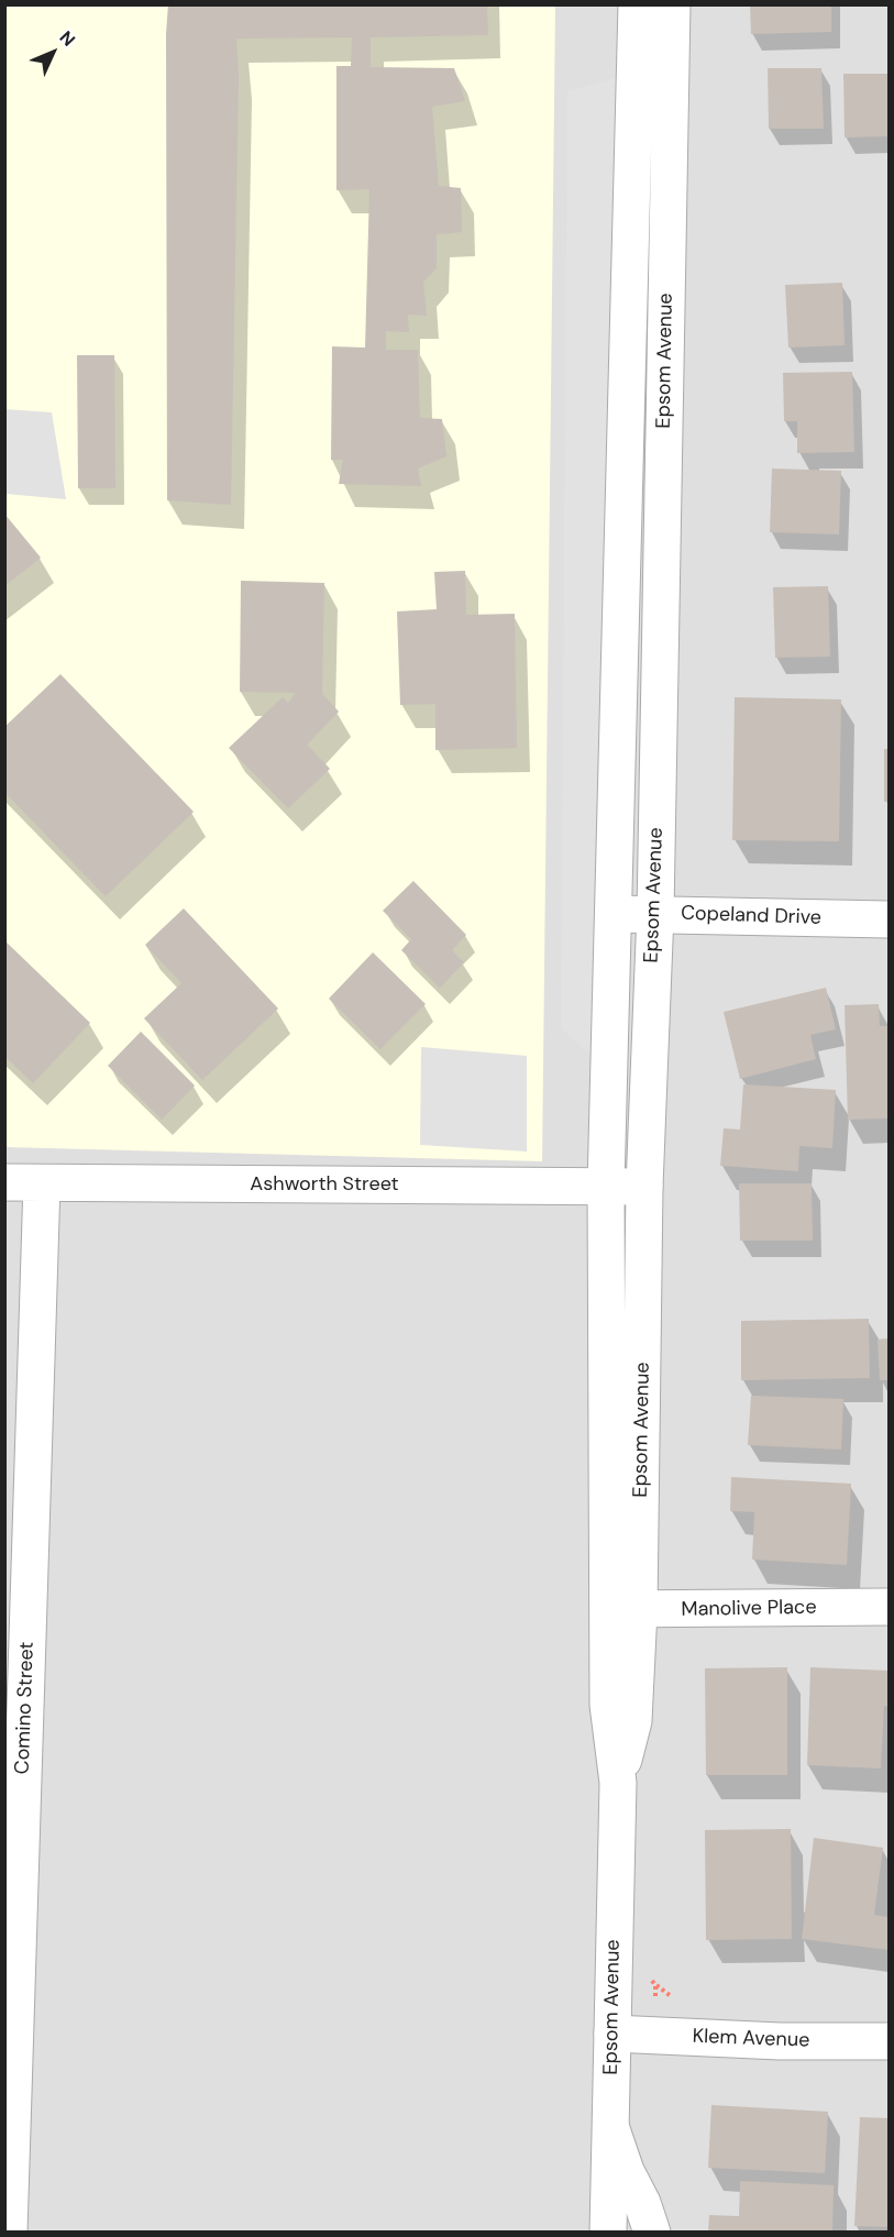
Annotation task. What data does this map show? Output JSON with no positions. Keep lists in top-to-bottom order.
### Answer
{
  "streets": {
    "street": [
      "Epsom Avenue",
      "Copeland Drive",
      "Ashworth Street",
      "Manolive Place",
      "Comino Street",
      "Klem Avenue"
    ]
  },
  "crossings": [
    ["Epsom Avenue", "Copeland Drive"],
    ["Epsom Avenue", "Ashworth Street"],
    ["Epsom Avenue", "Manolive Place"],
    ["Epsom Avenue", "Klem Avenue"],
    ["Ashworth Street", "Comino Street"]
  ],
  "north": "top right"
}
